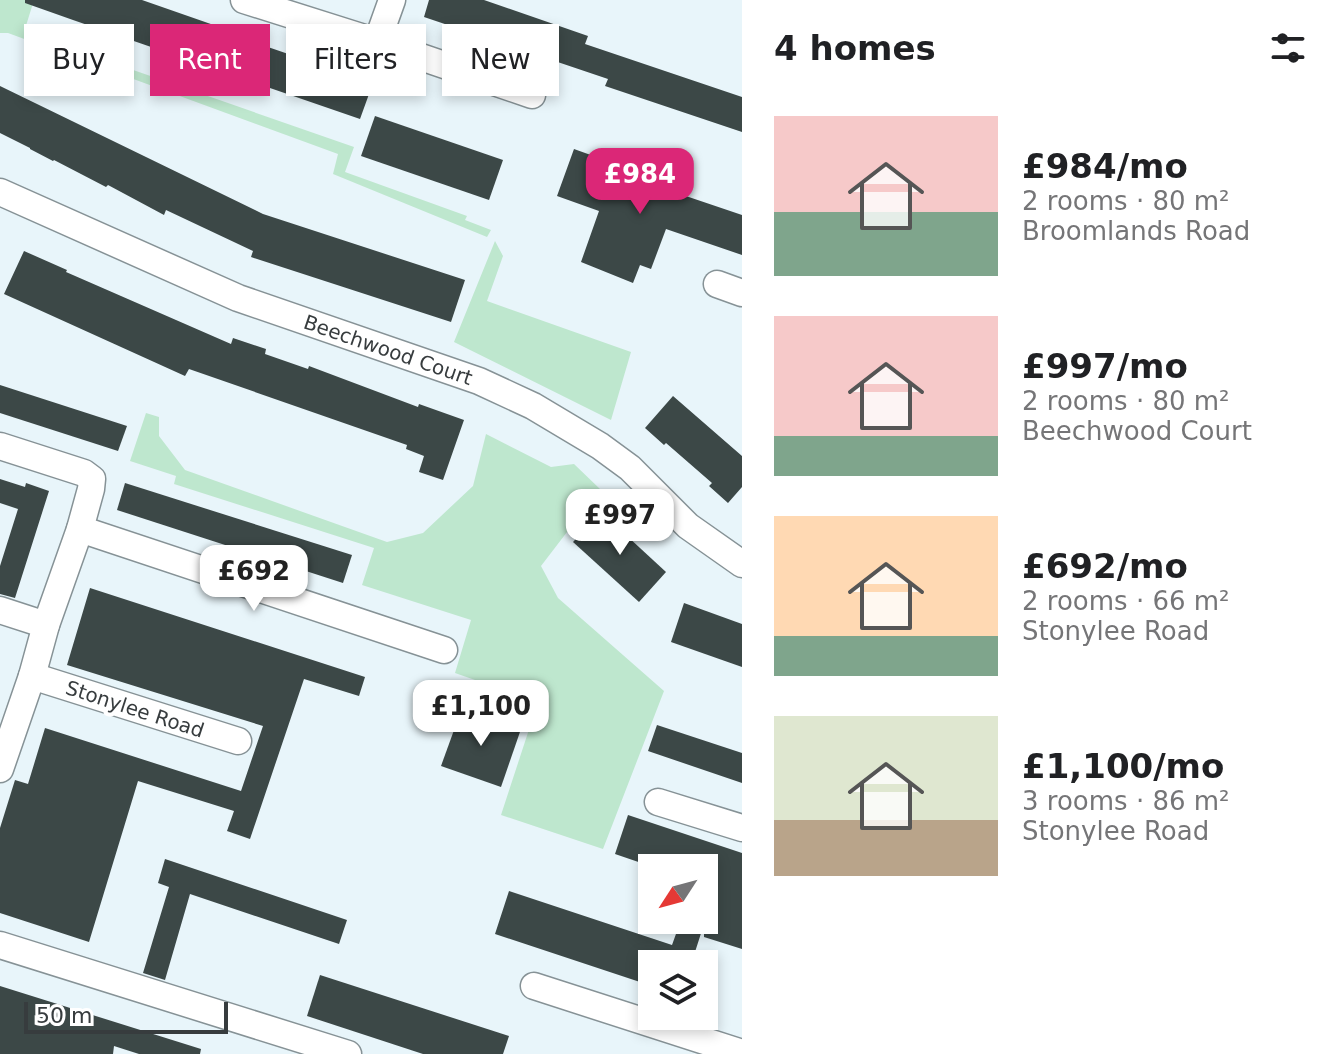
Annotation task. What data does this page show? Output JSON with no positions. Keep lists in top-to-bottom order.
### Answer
{
  "streets": {
    "street": ["Beechwood Court", "Stonylee Road"]
  },
  "scale_bar": "50 m",
  "north": "bottom left",
  "page": {
    "heading": "4 homes",
    "chip": [
      "Buy",
      "Rent",
      "Filters",
      "New"
    ],
    "list": [
      {
        "name": "£984/mo",
        "note": "2 rooms · 80 m² · Broomlands Road"
      },
      {
        "name": "£997/mo",
        "note": "2 rooms · 80 m² · Beechwood Court"
      },
      {
        "name": "£692/mo",
        "note": "2 rooms · 66 m² · Stonylee Road"
      },
      {
        "name": "£1,100/mo",
        "note": "3 rooms · 86 m² · Stonylee Road"
      }
    ],
    "price": [
      "£984",
      "£997",
      "£692",
      "£1,100"
    ],
    "scale": "50 m"
  }
}
